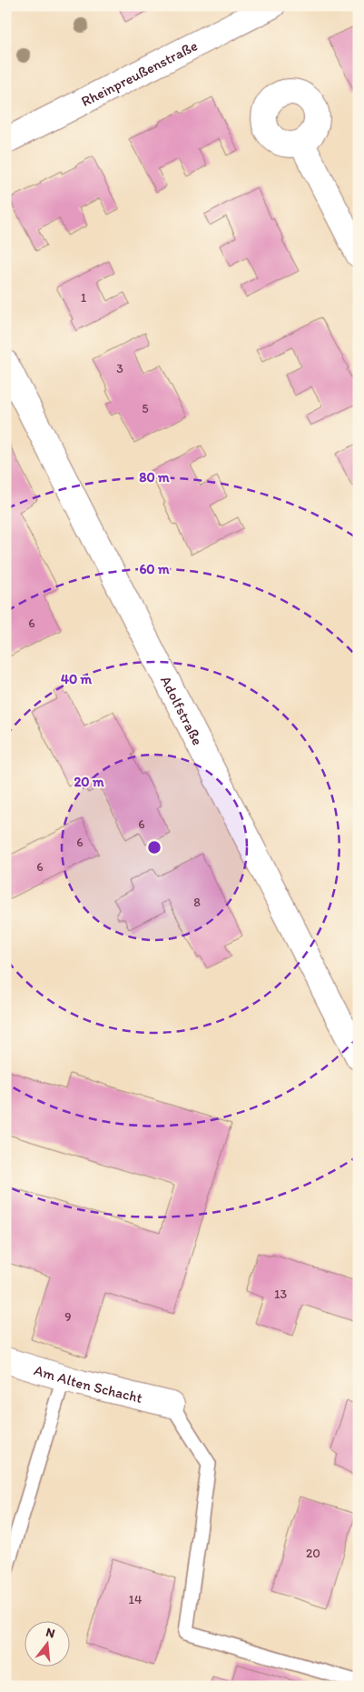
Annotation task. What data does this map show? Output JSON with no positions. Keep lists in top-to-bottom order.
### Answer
{
  "streets": {
    "street": ["Rheinpreußenstraße", "Adolfstraße", "Am Alten Schacht"]
  },
  "house_numbers": [
    "1",
    "3",
    "5",
    "6",
    "6",
    "6",
    "6",
    "8",
    "13",
    "9",
    "20",
    "14"
  ],
  "north": "top",
  "rings": [
    "80 m",
    "60 m",
    "40 m",
    "20 m"
  ]
}
